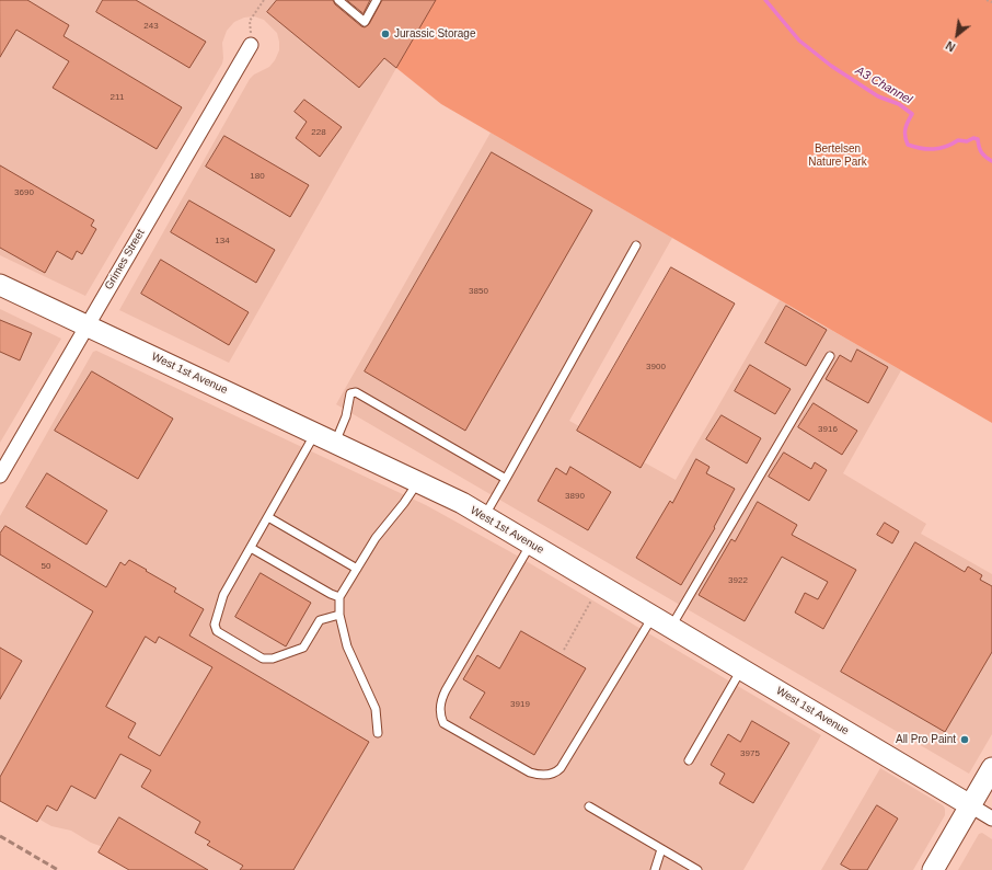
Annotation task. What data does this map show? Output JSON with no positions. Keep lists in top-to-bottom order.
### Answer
{
  "streets": {
    "street": ["Grimes Street", "West 1st Avenue"]
  },
  "crossings": [
    ["Grimes Street", "West 1st Avenue"]
  ],
  "water": ["A3 Channel"],
  "parks": ["Bertelsen Nature Park"],
  "places": ["Jurassic Storage", "All Pro Paint"],
  "house_numbers": [
    "243",
    "211",
    "228",
    "180",
    "3690",
    "134",
    "3850",
    "3900",
    "3916",
    "3890",
    "50",
    "3922",
    "3919",
    "3975"
  ],
  "north": "bottom left"
}
